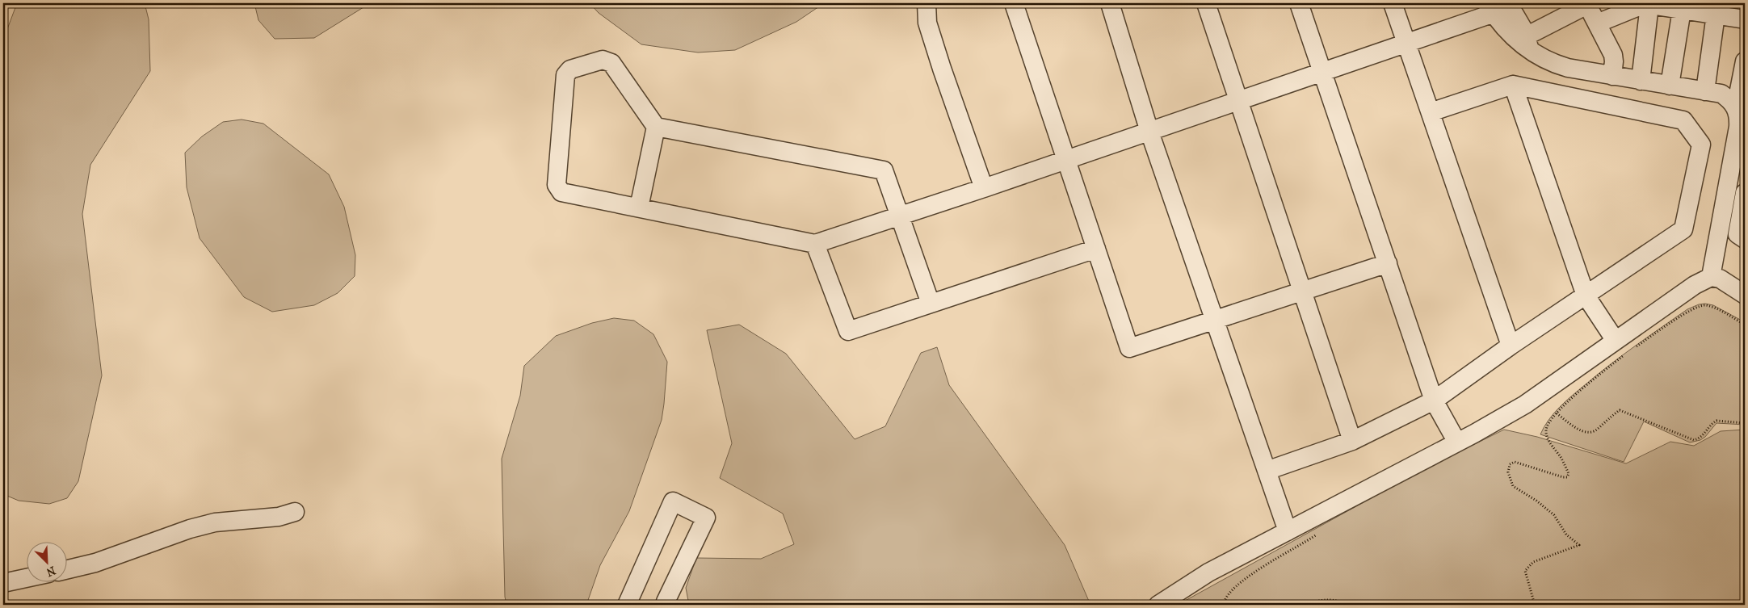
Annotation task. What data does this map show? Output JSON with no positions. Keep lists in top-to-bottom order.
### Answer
{
  "north": "bottom right"
}
